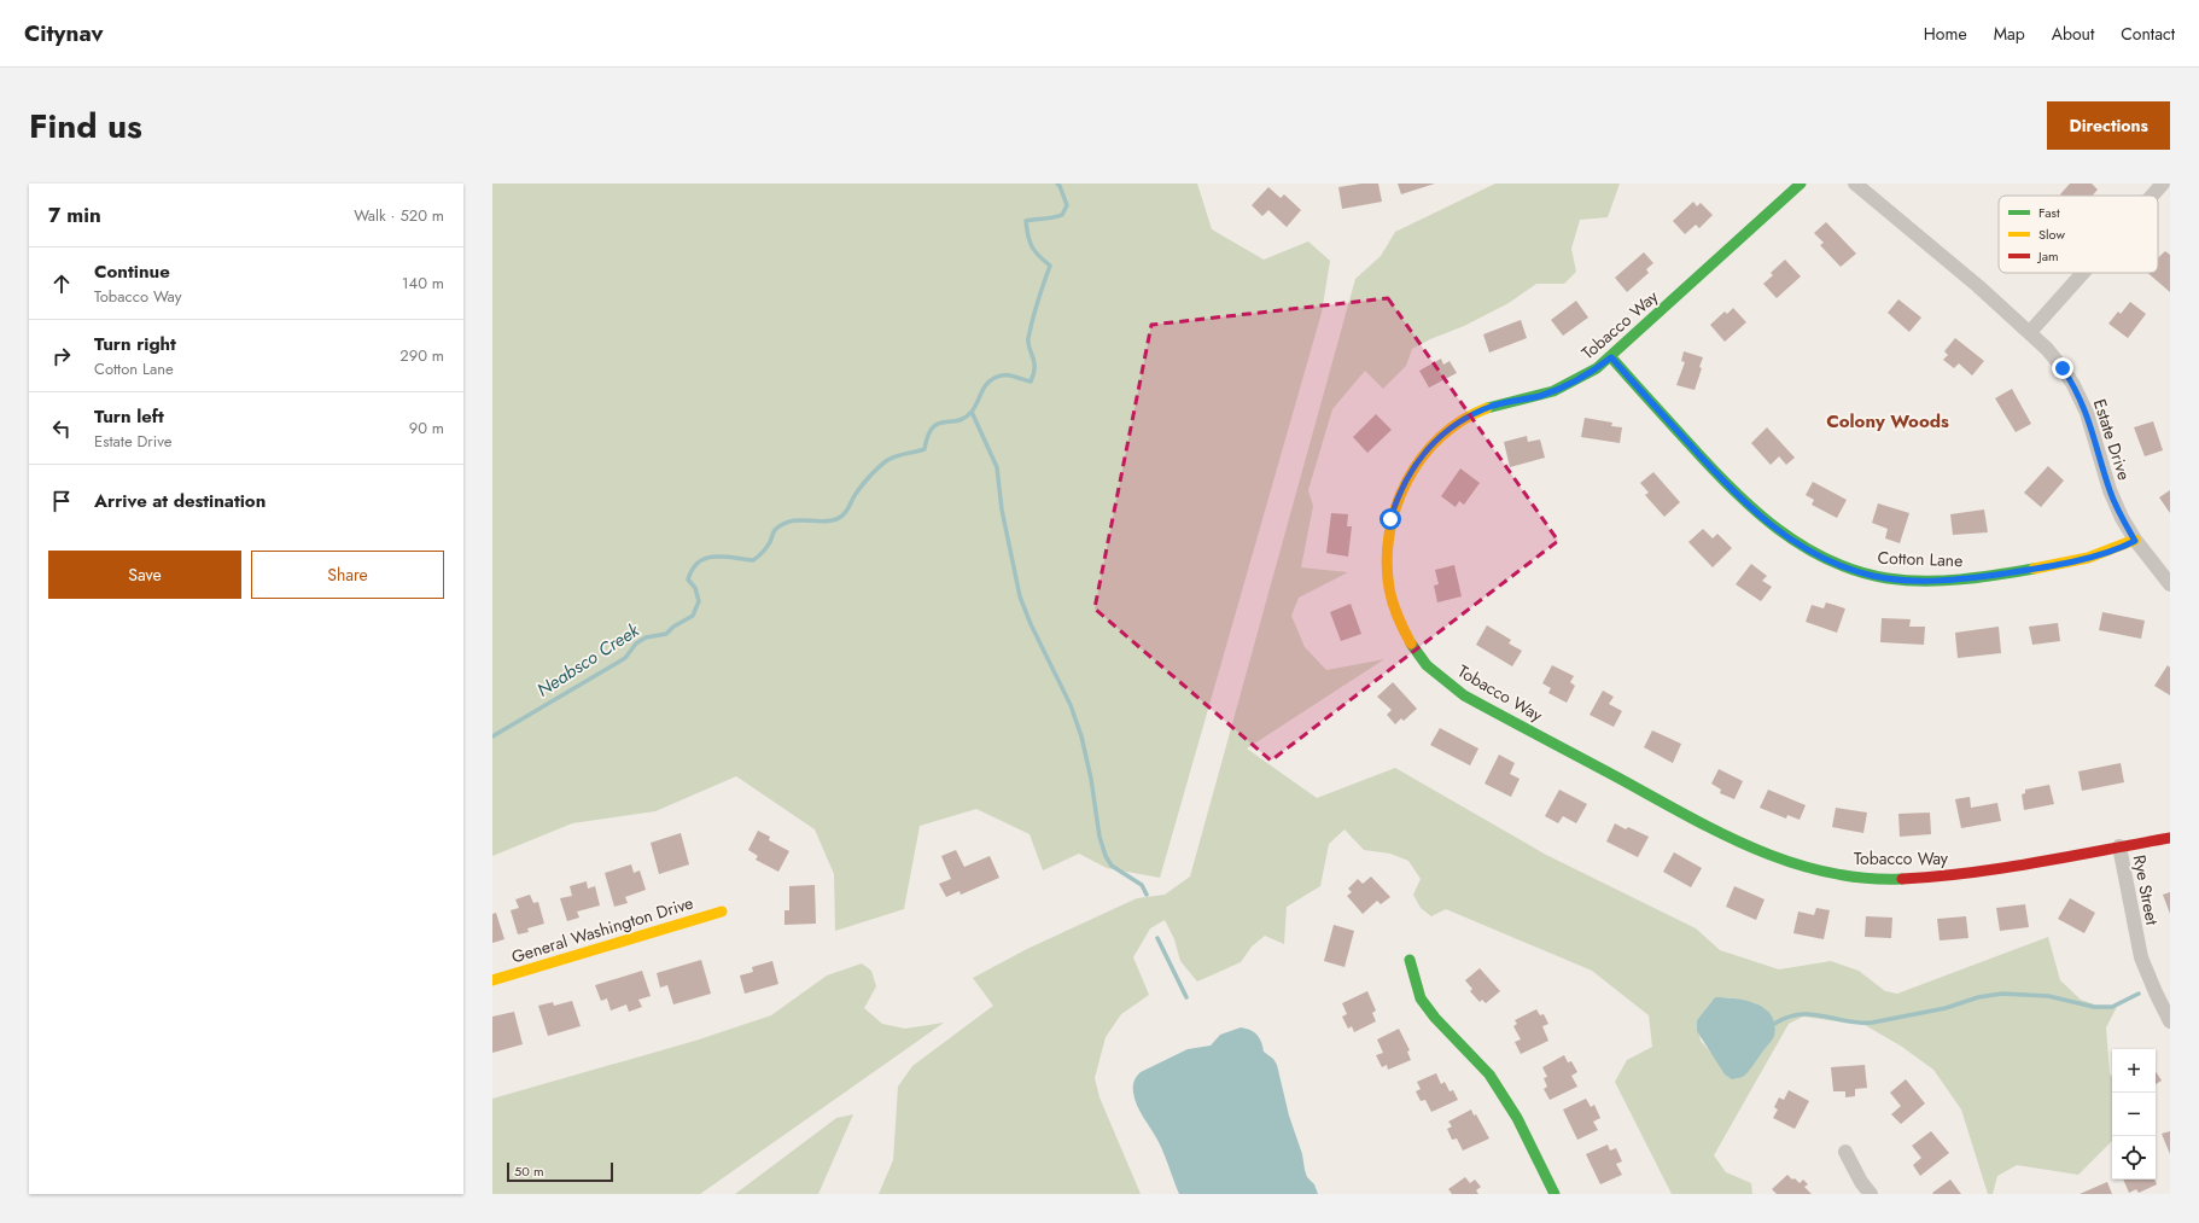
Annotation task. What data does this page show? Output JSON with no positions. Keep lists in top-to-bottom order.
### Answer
{
  "streets": {
    "street": [
      "Tobacco Way",
      "Estate Drive",
      "Cotton Lane",
      "Rye Street",
      "General Washington Drive"
    ]
  },
  "crossings": [
    ["Tobacco Way", "Cotton Lane"],
    ["Tobacco Way", "Rye Street"],
    ["Estate Drive", "Cotton Lane"]
  ],
  "districts": ["Colony Woods"],
  "water": ["Neabsco Creek"],
  "legend": ["Fast", "Slow", "Jam"],
  "scale_bar": "50 m",
  "page": {
    "header": "Citynav",
    "nav": [
      "Home",
      "Map",
      "About",
      "Contact"
    ],
    "title": "Find us",
    "buttons": [
      "Directions",
      ["Save", "Share"]
    ],
    "heading": ["7 min", "Walk · 520 m"],
    "list": [
      ["Continue", "Tobacco Way", "140 m"],
      ["Turn right", "Cotton Lane", "290 m"],
      ["Turn left", "Estate Drive", "90 m"],
      "Arrive at destination"
    ],
    "map_buttons": ["+", "−"],
    "scale": "50 m"
  }
}
